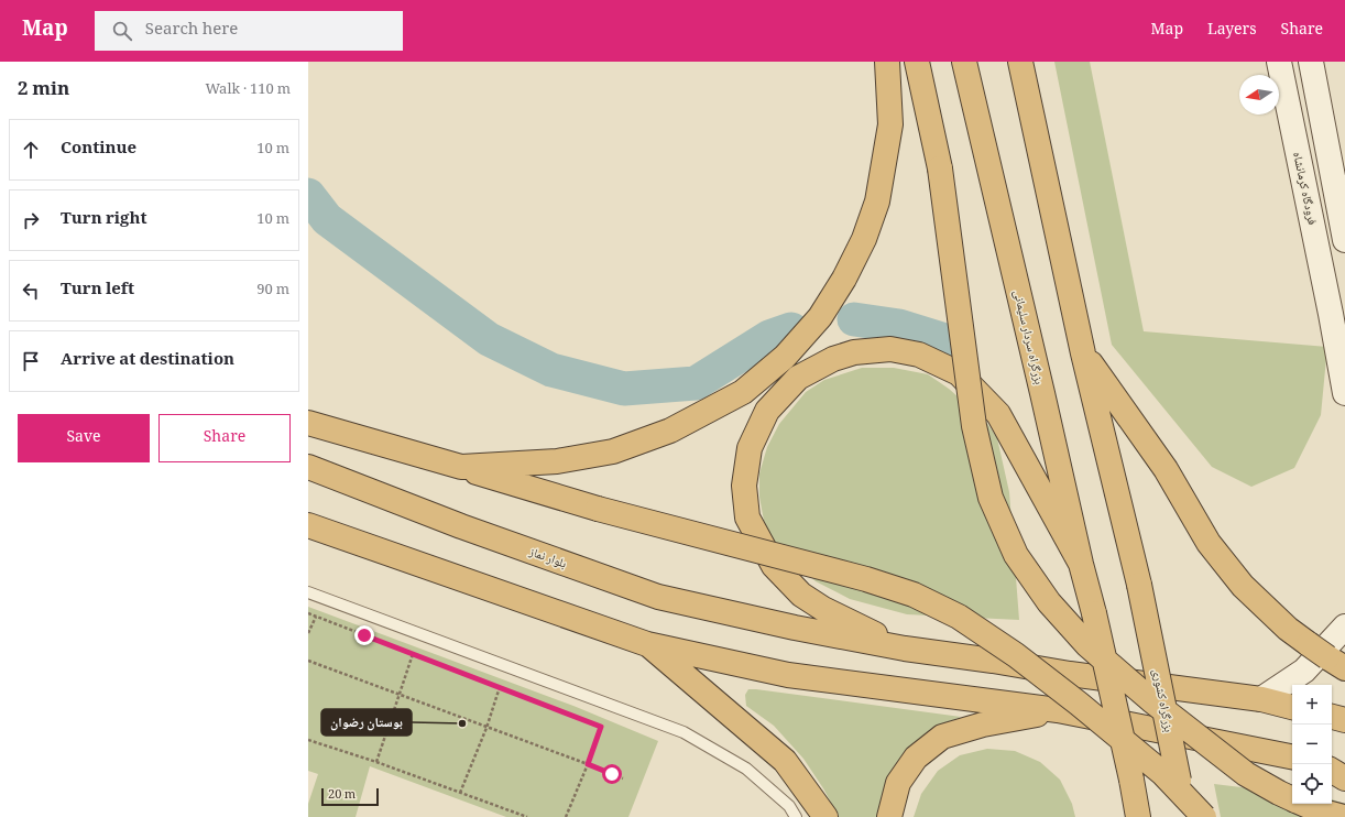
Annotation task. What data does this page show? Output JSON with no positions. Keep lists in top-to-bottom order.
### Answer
{
  "streets": {
    "highway": ["بزرگراه سردار سلیمانی", "بلوار نماز", "بزرگراه کشوری"],
    "main road": ["فرودگاه کرمانشاه"]
  },
  "places": ["بوستان رضوان"],
  "scale_bar": "20 m",
  "north": "left",
  "page": {
    "header": "Map",
    "search": "Search here",
    "nav": ["Map", "Layers", "Share"],
    "heading": ["2 min", "Walk · 110 m"],
    "list": [
      ["Continue", "10 m"],
      ["Turn right", "10 m"],
      ["Turn left", "90 m"],
      "Arrive at destination"
    ],
    "buttons": ["Save", "Share"],
    "map_buttons": ["+", "−"],
    "scale": "20 m"
  }
}
